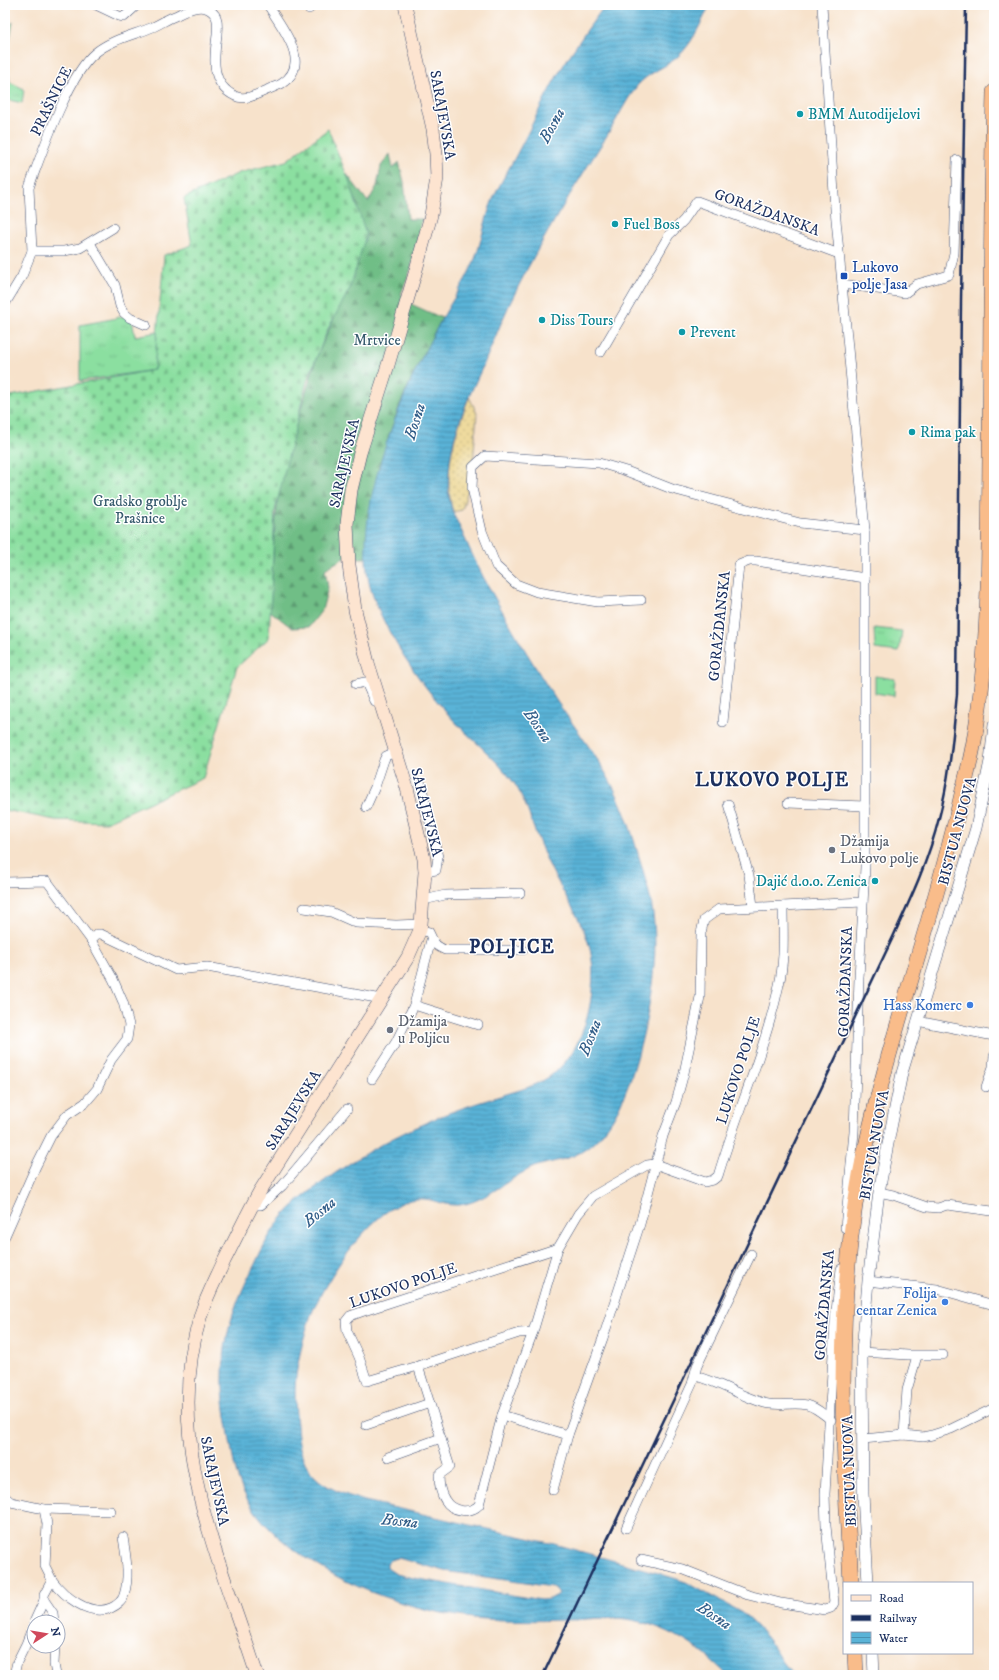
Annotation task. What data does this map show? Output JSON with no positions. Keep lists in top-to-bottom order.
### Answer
{
  "streets": {
    "main road": ["SARAJEVSKA"],
    "street": [
      "PRAŠNICE",
      "GORAŽDANSKA",
      "BISTUA NUOVA",
      "LUKOVO POLJE"
    ]
  },
  "districts": ["LUKOVO POLJE", "POLJICE"],
  "water": ["Bosna"],
  "parks": ["Mrtvice", "Gradsko groblje Prašnice"],
  "places": {
    "other": [
      "BMM Autodijelovi",
      "Fuel Boss",
      "Diss Tours",
      "Prevent",
      "Rima pak",
      "Džamija Lukovo polje",
      "Dajić d.o.o. Zenica",
      "Hass Komerc",
      "Džamija u Poljicu",
      "Folija centar Zenica"
    ],
    "transit": ["Lukovo polje Jasa"]
  },
  "legend": ["Road", "Railway", "Water"],
  "north": "right"
}
